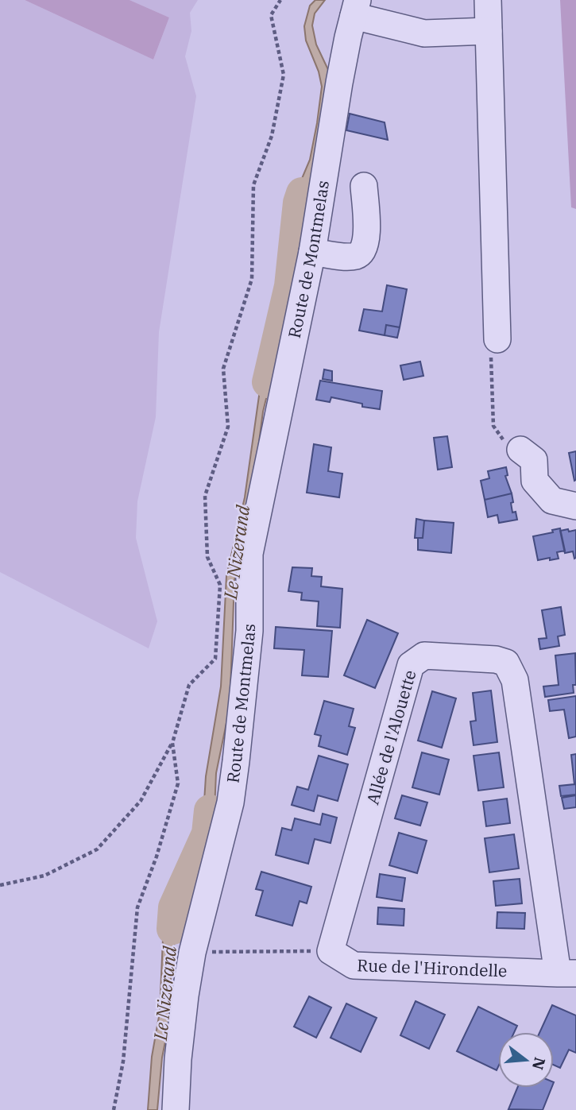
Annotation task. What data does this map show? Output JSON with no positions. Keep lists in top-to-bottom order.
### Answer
{
  "streets": {
    "street": ["Route de Montmelas", "Allée de l'Alouette", "Rue de l'Hirondelle"]
  },
  "crossings": [
    ["Allée de l'Alouette", "Rue de l'Hirondelle"]
  ],
  "water": ["Le Nizerand"],
  "north": "right"
}
